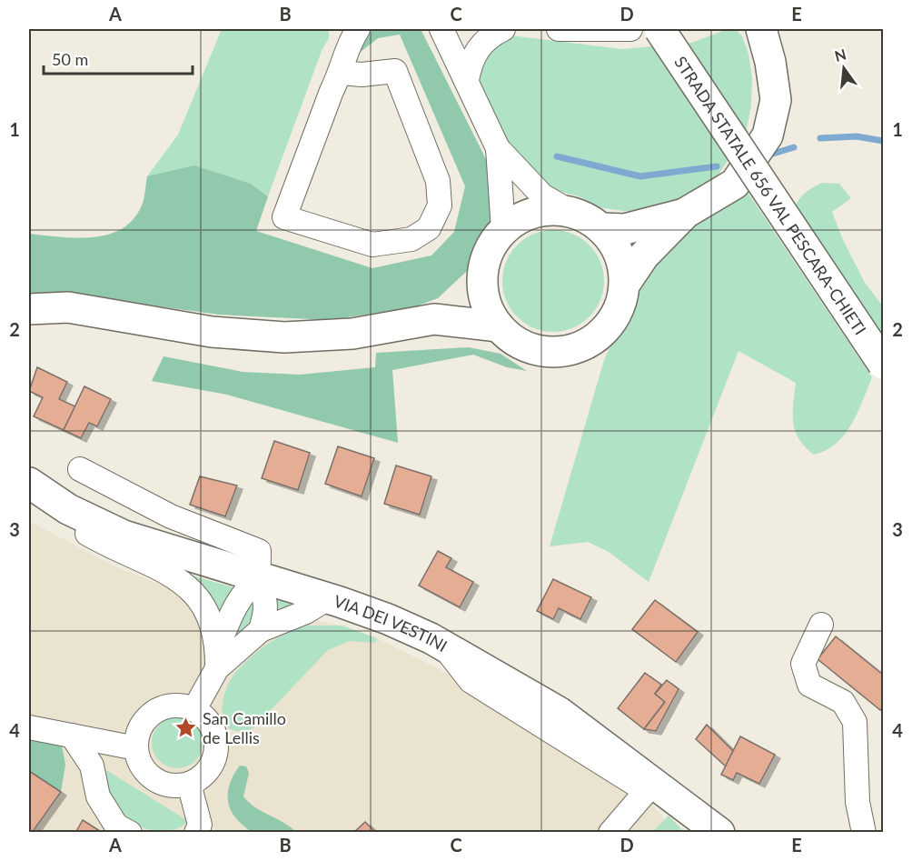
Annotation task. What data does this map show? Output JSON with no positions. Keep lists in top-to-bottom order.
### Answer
{
  "streets": {
    "main road": ["STRADA STATALE 656 VAL PESCARA-CHIETI", "VIA DEI VESTINI"]
  },
  "places": {
    "place": ["San Camillo de Lellis"]
  },
  "scale_bar": "50 m",
  "north": "top",
  "grid": {
    "columns": [
      "A",
      "B",
      "C",
      "D",
      "E"
    ],
    "rows": [
      "1",
      "2",
      "3",
      "4"
    ]
  }
}
